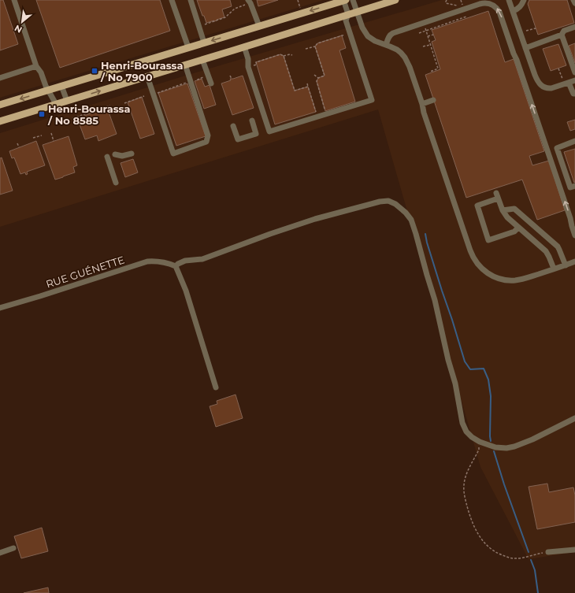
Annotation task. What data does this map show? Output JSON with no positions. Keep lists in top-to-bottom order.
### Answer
{
  "streets": {
    "street": ["RUE GUÉNETTE"]
  },
  "places": {
    "transit": ["Henri-Bourassa / No 7900", "Henri-Bourassa / No 8585"]
  },
  "north": "bottom left"
}
